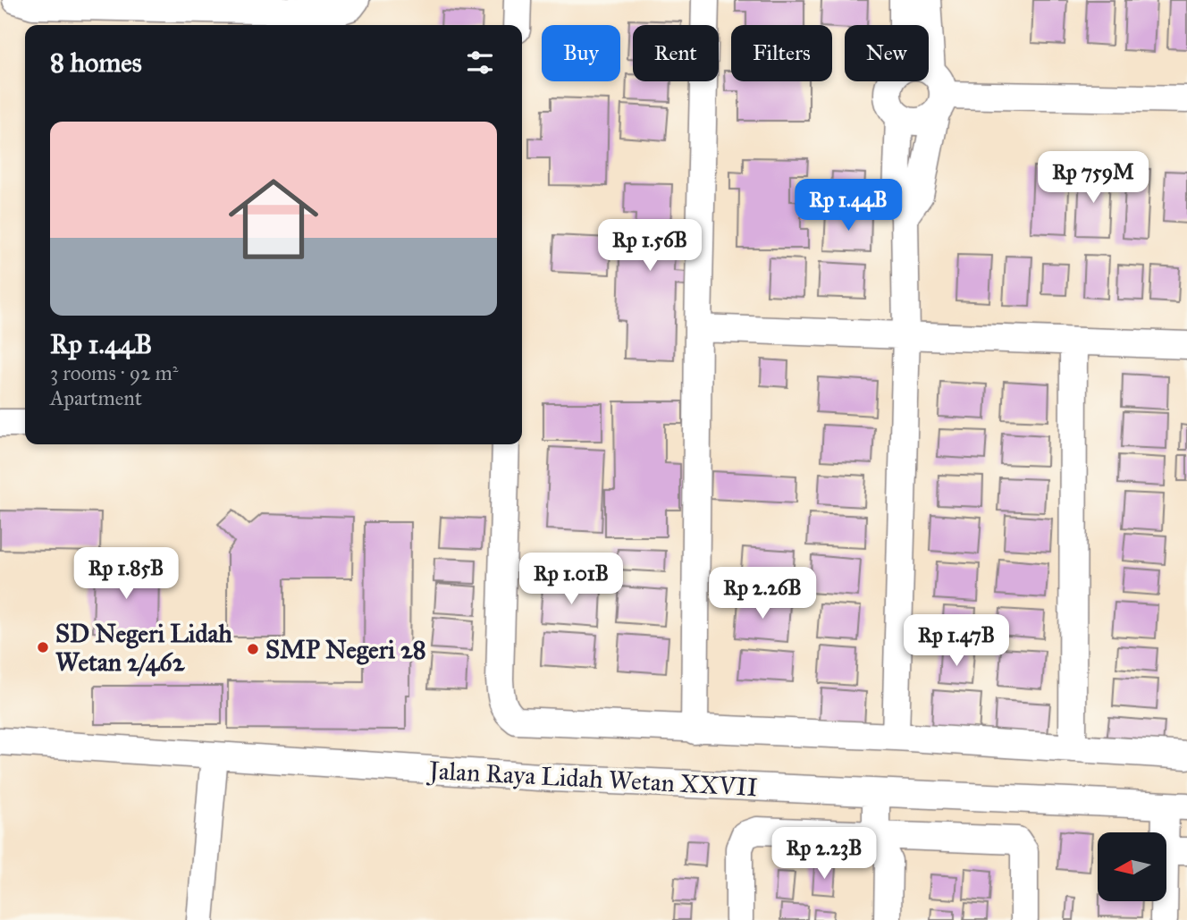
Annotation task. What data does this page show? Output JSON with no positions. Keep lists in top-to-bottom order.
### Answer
{
  "streets": {
    "street": ["Jalan Raya Lidah Wetan XXVII"]
  },
  "places": ["SD Negeri Lidah Wetan 2/462", "SMP Negeri 28"],
  "north": "left",
  "page": {
    "chip": [
      "Buy",
      "Rent",
      "Filters",
      "New"
    ],
    "heading": "8 homes",
    "list": [
      {
        "name": "Rp 1.44B",
        "note": "3 rooms · 92 m² · Apartment"
      }
    ],
    "price": [
      "Rp 759M",
      "Rp 1.44B",
      "Rp 1.56B",
      "Rp 1.85B",
      "Rp 1.01B",
      "Rp 2.26B",
      "Rp 1.47B",
      "Rp 2.23B"
    ]
  }
}
